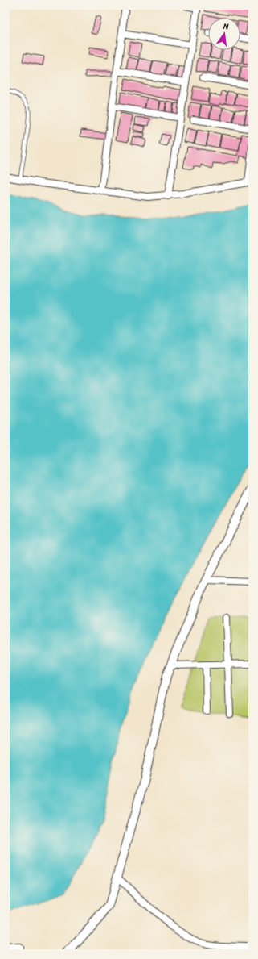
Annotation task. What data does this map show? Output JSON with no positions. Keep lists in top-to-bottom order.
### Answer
{
  "north": "top"
}
